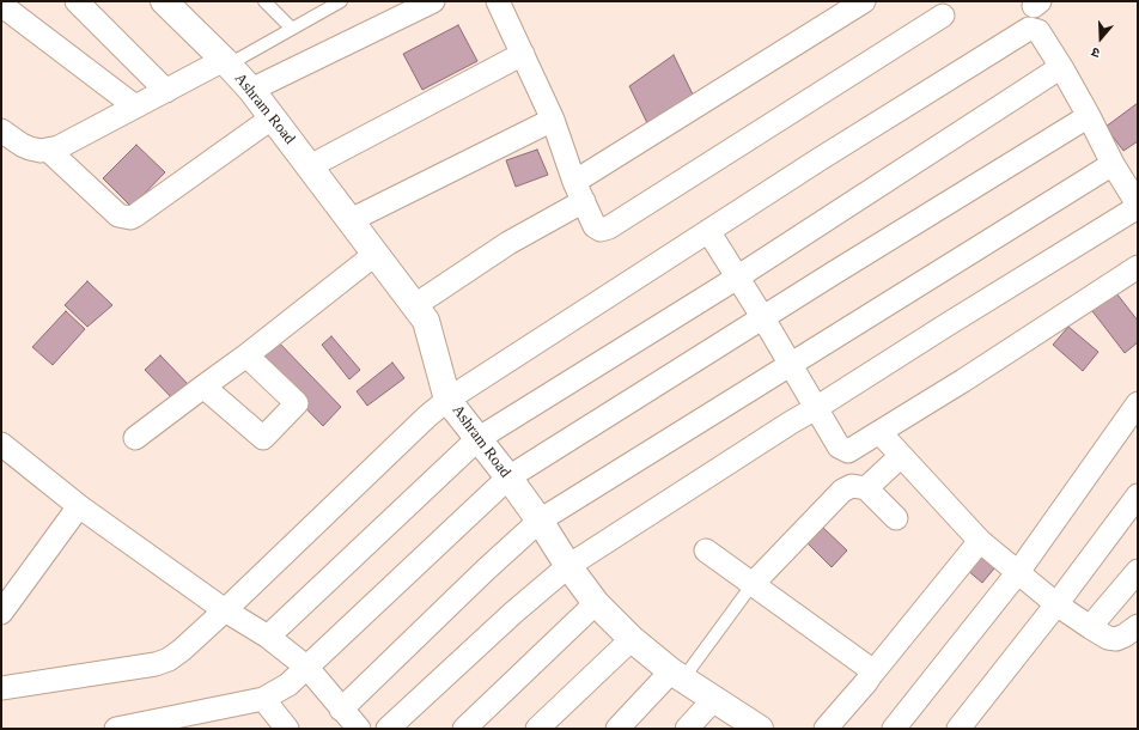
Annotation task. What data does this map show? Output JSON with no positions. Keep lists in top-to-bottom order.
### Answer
{
  "streets": {
    "street": ["Ashram Road"]
  },
  "north": "bottom"
}
